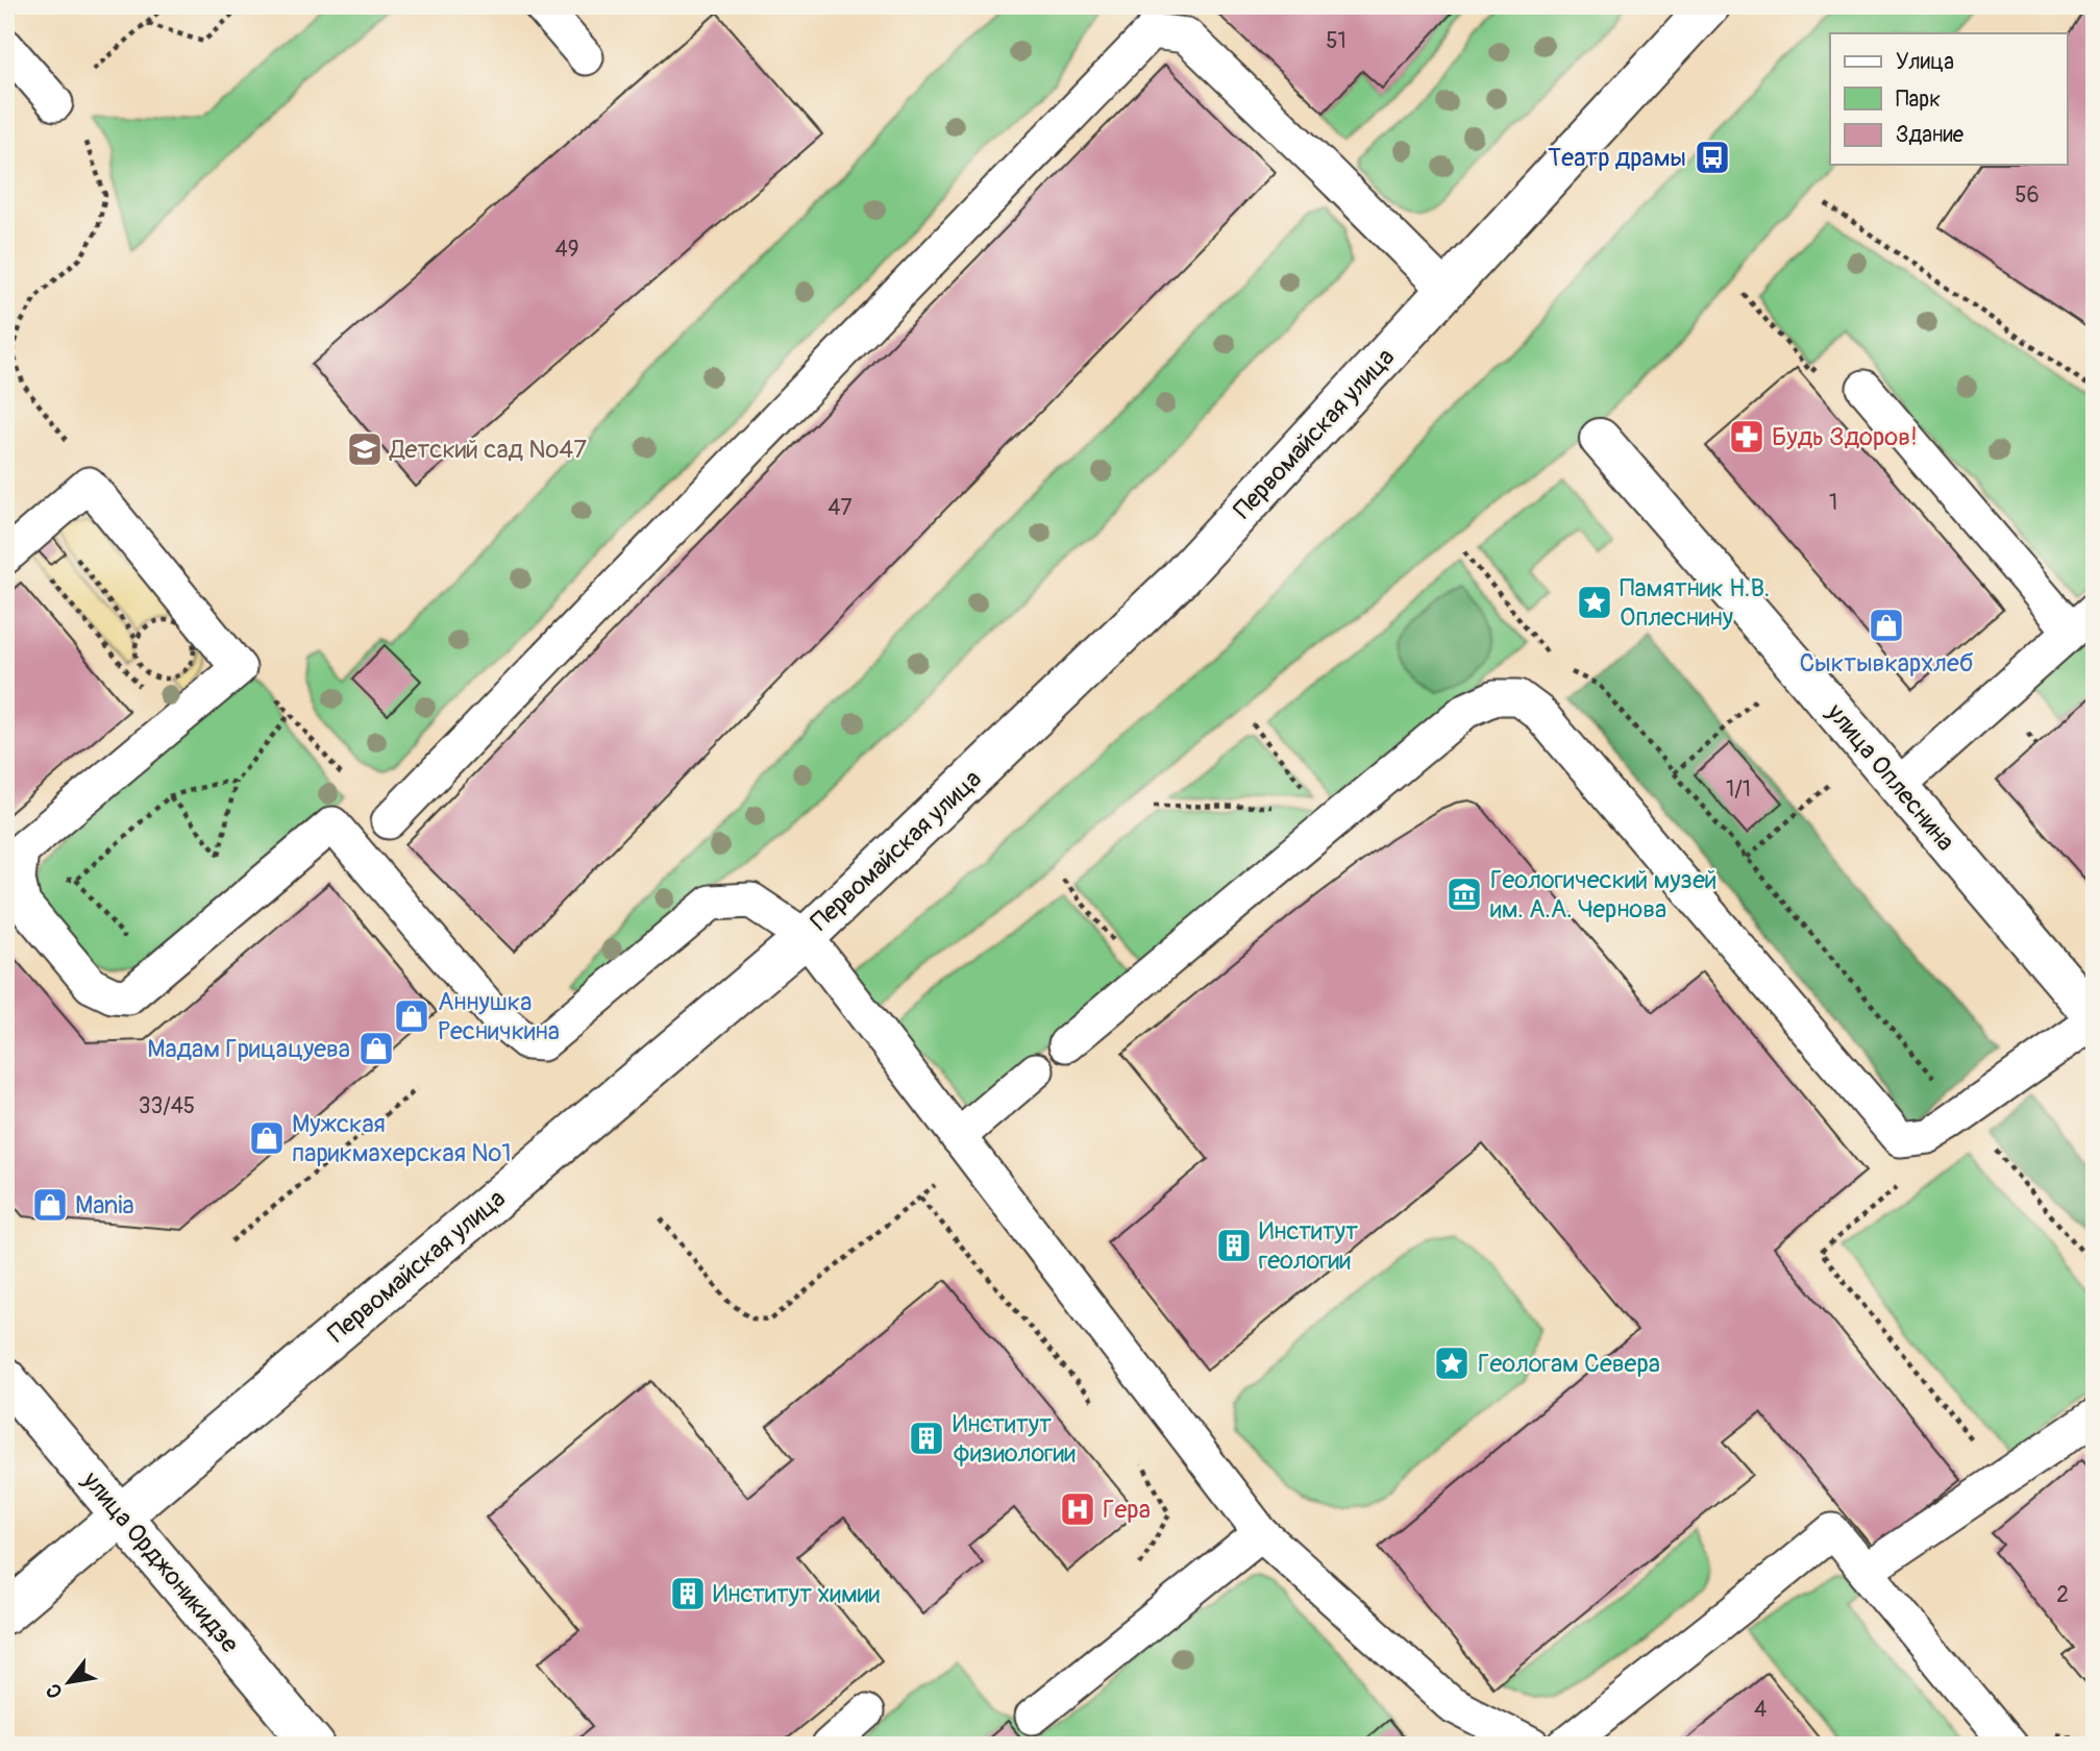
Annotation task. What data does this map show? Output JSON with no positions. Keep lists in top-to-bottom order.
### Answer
{
  "streets": {
    "main road": ["Первомайская улица", "улица Оплеснина", "улица Орджоникидзе"]
  },
  "crossings": [
    ["Первомайская улица", "улица Орджоникидзе"]
  ],
  "places": {
    "bus stop": ["Театр драмы"],
    "pharmacy": ["Будь Здоров!"],
    "school or university": ["Детский сад №47"],
    "place": ["Памятник Н.В. Оплеснину", "Геологам Севера"],
    "shop": [
      "Сыктывкархлеб",
      "Аннушка Ресничкина",
      "Мадам Грицацуева",
      "Мужская парикмахерская №1",
      "Mania"
    ],
    "museum": ["Геологический музей им. А.А. Чернова"],
    "building": ["Институт геологии", "Институт физиологии", "Институт химии"],
    "hospital": ["Гера"]
  },
  "house_numbers": [
    "51",
    "56",
    "49",
    "1",
    "47",
    "1/1",
    "33/45",
    "2",
    "4"
  ],
  "legend": ["Улица", "Парк", "Здание"],
  "north": "bottom left"
}
